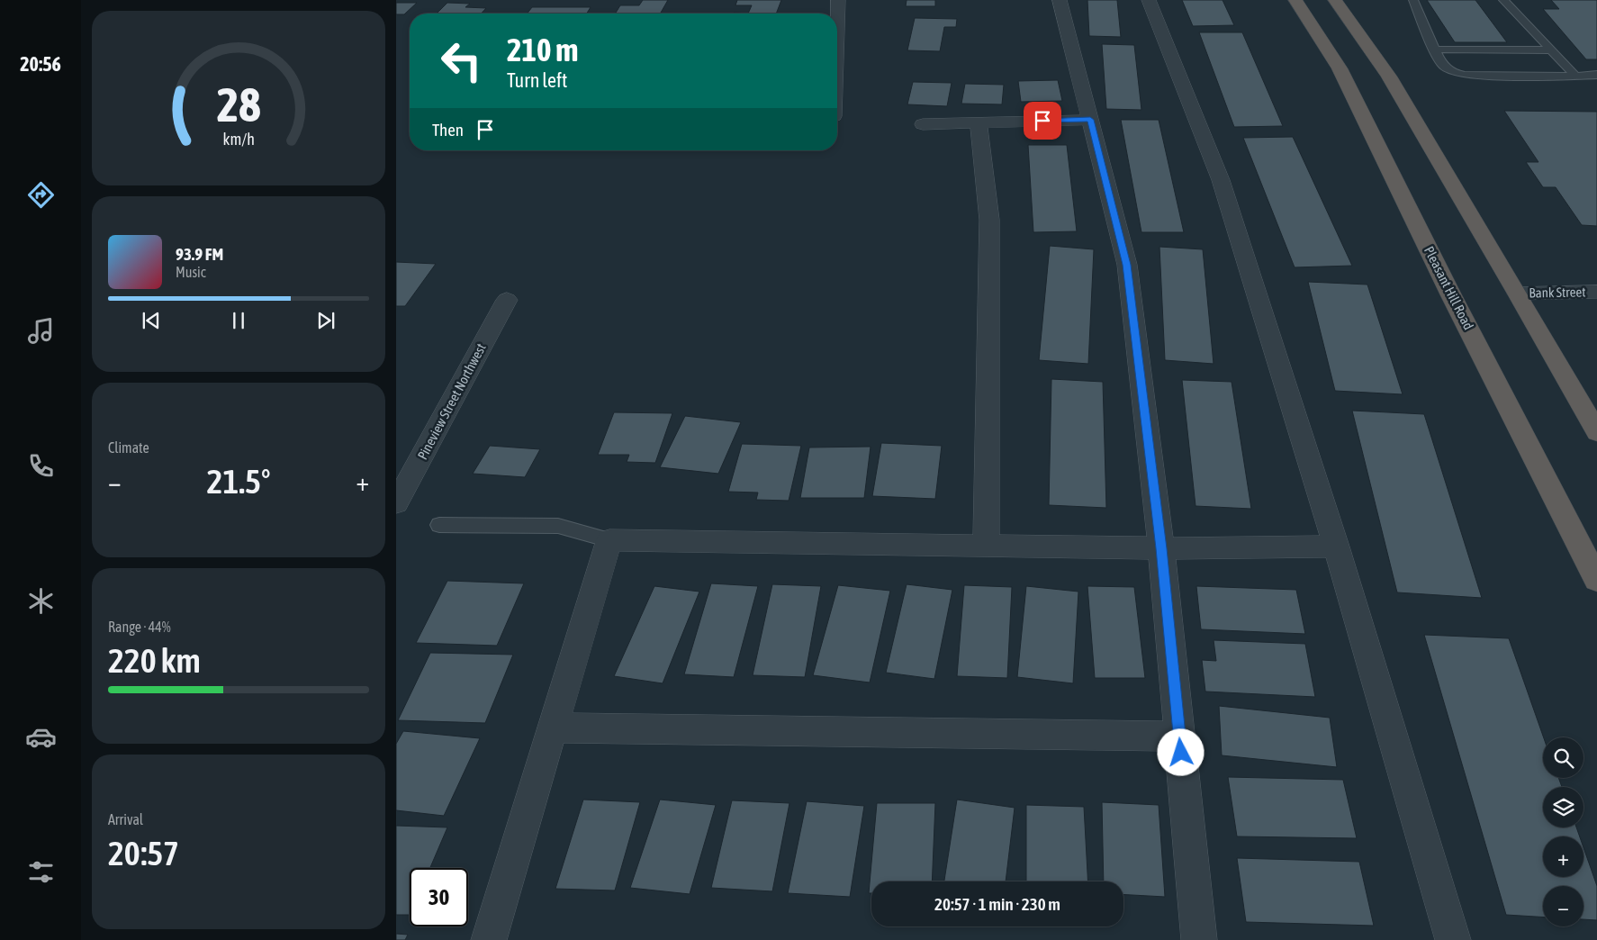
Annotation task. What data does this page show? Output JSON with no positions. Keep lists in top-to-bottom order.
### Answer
{
  "streets": {
    "highway": ["Pleasant Hill Road"],
    "street": ["Bank Street", "Pineview Street Northwest"]
  },
  "page": {
    "tabs": "20:56",
    "turn": ["210 m", "Turn left"],
    "then": "Then",
    "song": ["93.9 FM", "Music"],
    "tile": [
      "Climate",
      ["Range · 44%", "220 km"],
      ["Arrival", "20:57"]
    ],
    "heat": ["−", "21.5°", "+"],
    "map_buttons": ["+", "−"],
    "limit": "30",
    "trip": "20:57 · 1 min · 230 m",
    "gauge": ["28", "km/h"]
  }
}
